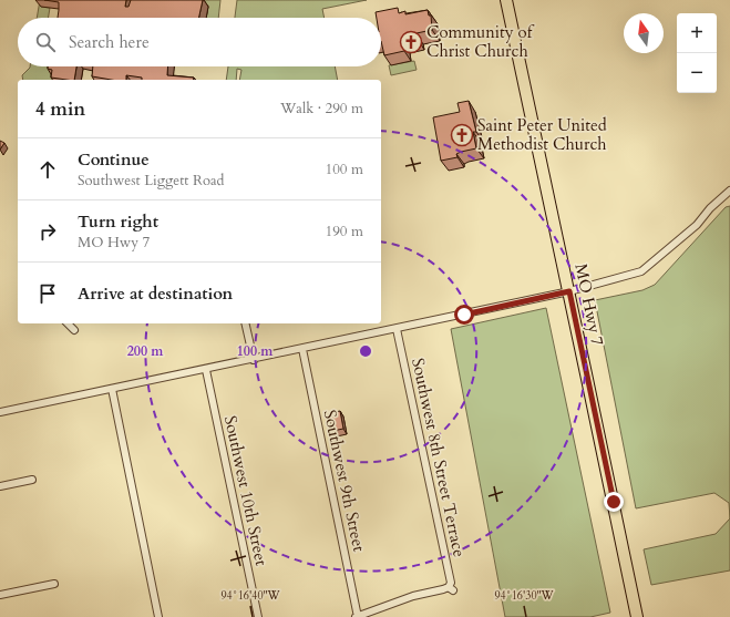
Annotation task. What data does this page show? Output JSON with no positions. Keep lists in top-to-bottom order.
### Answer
{
  "streets": {
    "main road": ["MO Hwy 7"],
    "street": ["Southwest 8th Street Terrace", "Southwest 9th Street", "Southwest 10th Street"]
  },
  "crossings": [
    ["Southwest 8th Street Terrace", "Southwest 9th Street"]
  ],
  "places": {
    "church": ["Community of Christ Church", "Saint Peter United Methodist Church"]
  },
  "north": "top",
  "page": {
    "map_buttons": ["+", "−"],
    "search": "Search here",
    "heading": ["4 min", "Walk · 290 m"],
    "list": [
      ["Continue", "Southwest Liggett Road", "100 m"],
      ["Turn right", "MO Hwy 7", "190 m"],
      "Arrive at destination"
    ]
  },
  "coordinates": ["94°16'40\"W", "94°16'30\"W"],
  "rings": ["200 m", "100 m"]
}
